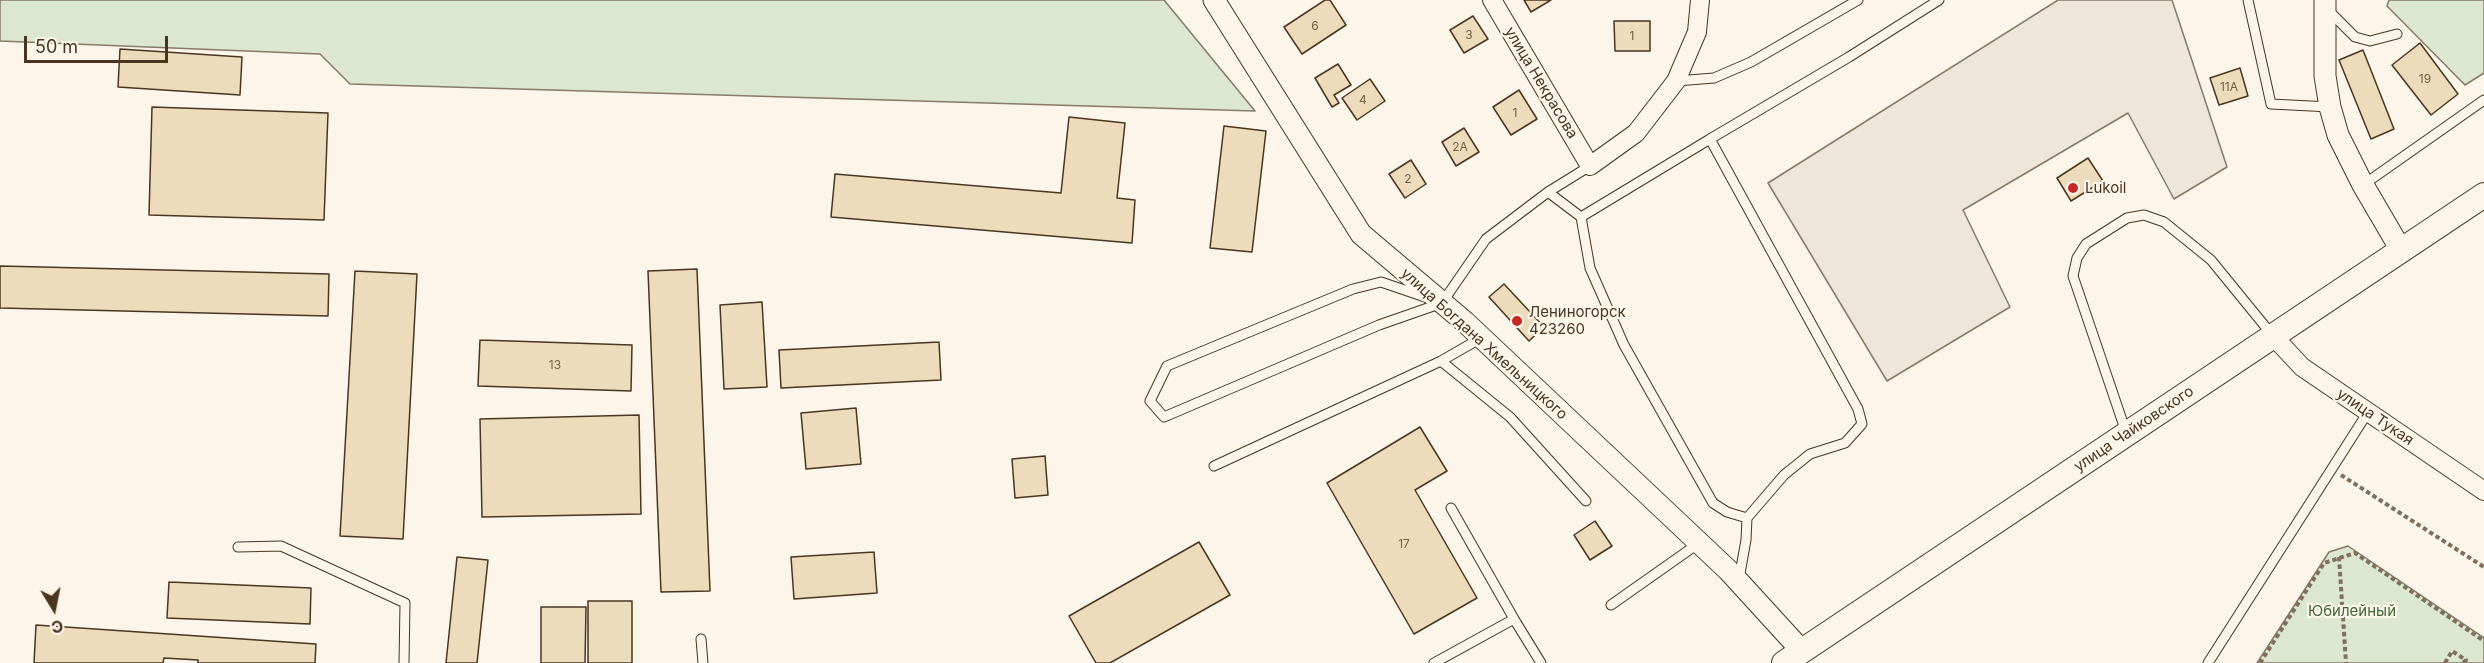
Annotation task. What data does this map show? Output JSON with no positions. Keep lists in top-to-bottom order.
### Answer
{
  "streets": {
    "main road": ["улица Чайковского"],
    "street": ["улица Некрасова", "улица Богдана Хмельницкого", "улица Тукая"]
  },
  "crossings": [
    ["улица Богдана Хмельницкого", "улица Чайковского"],
    ["улица Тукая", "улица Чайковского"]
  ],
  "parks": ["Юбилейный"],
  "places": ["Lukoil", "Лениногорск 423260"],
  "house_numbers": [
    "6",
    "3",
    "1",
    "19",
    "11А",
    "4",
    "1",
    "2А",
    "2",
    "13",
    "17"
  ],
  "scale_bar": "50 m",
  "north": "bottom"
}
